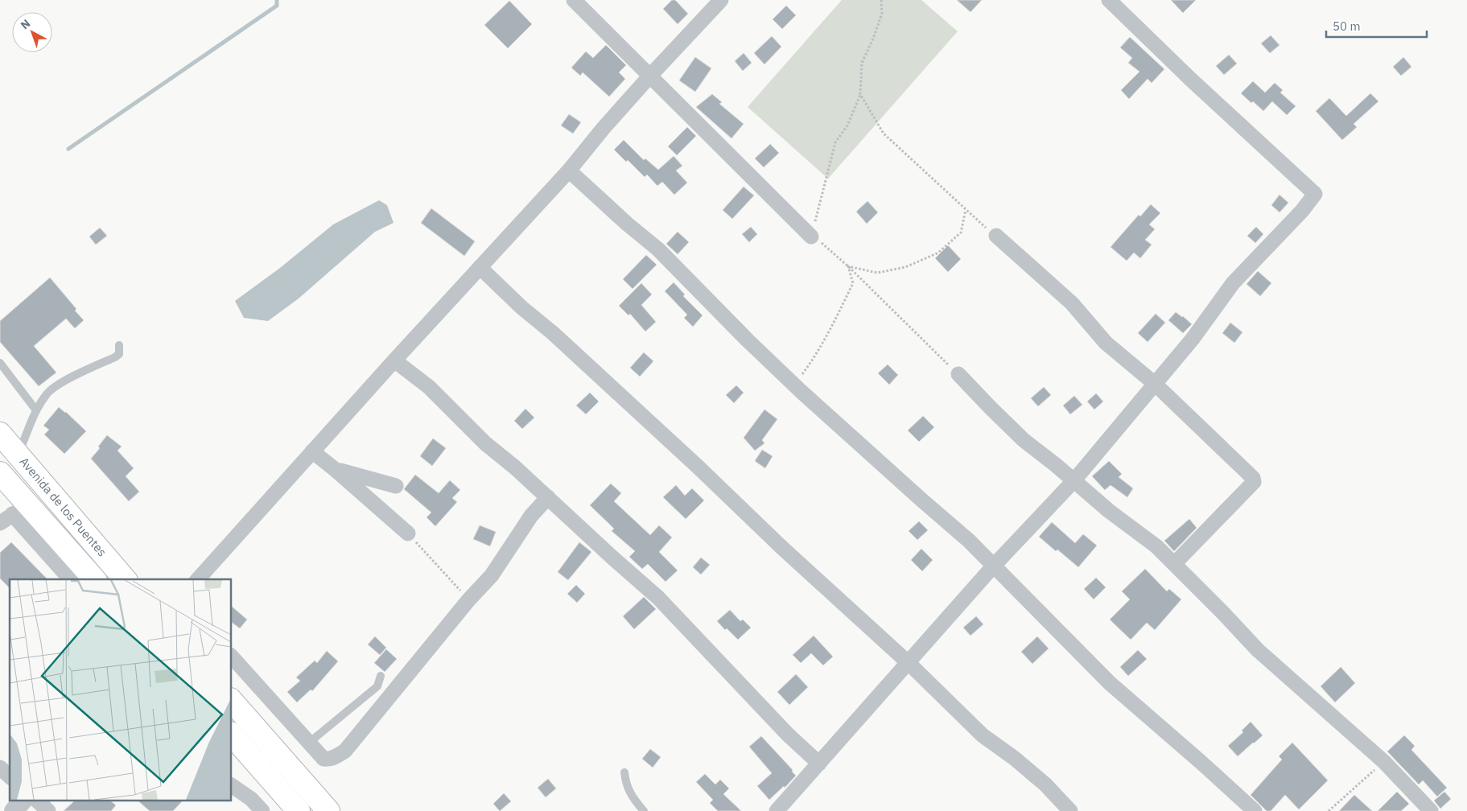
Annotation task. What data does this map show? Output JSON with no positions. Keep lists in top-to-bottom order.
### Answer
{
  "streets": {
    "main road": ["Avenida de los Puentes"]
  },
  "scale_bar": "50 m",
  "north": "top left"
}
